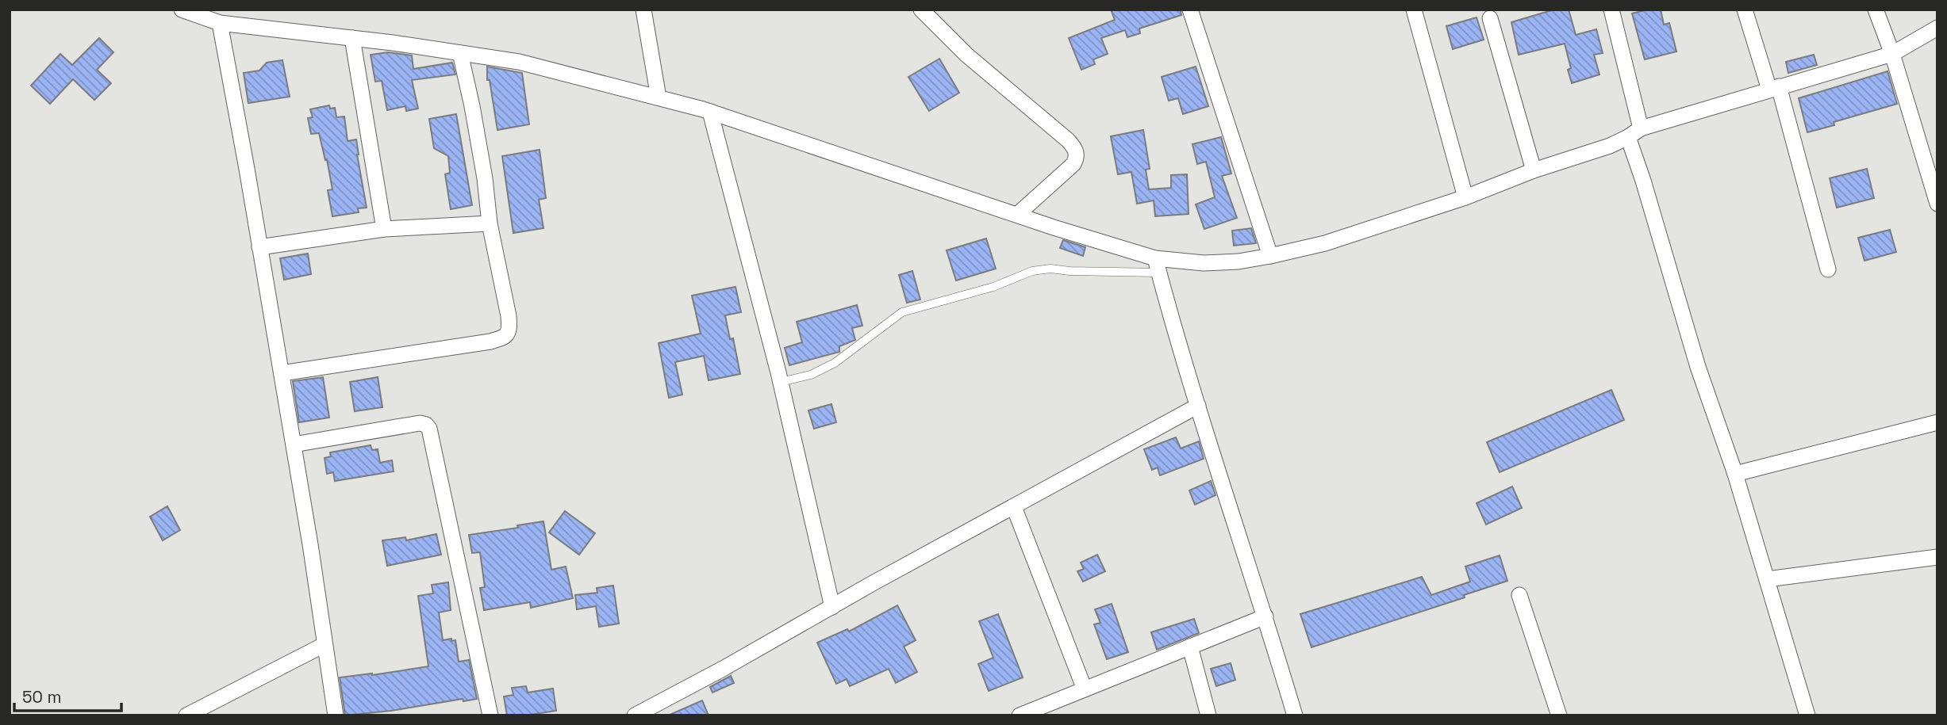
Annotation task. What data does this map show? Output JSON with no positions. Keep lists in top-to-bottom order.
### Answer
{
  "scale_bar": "50 m"
}
